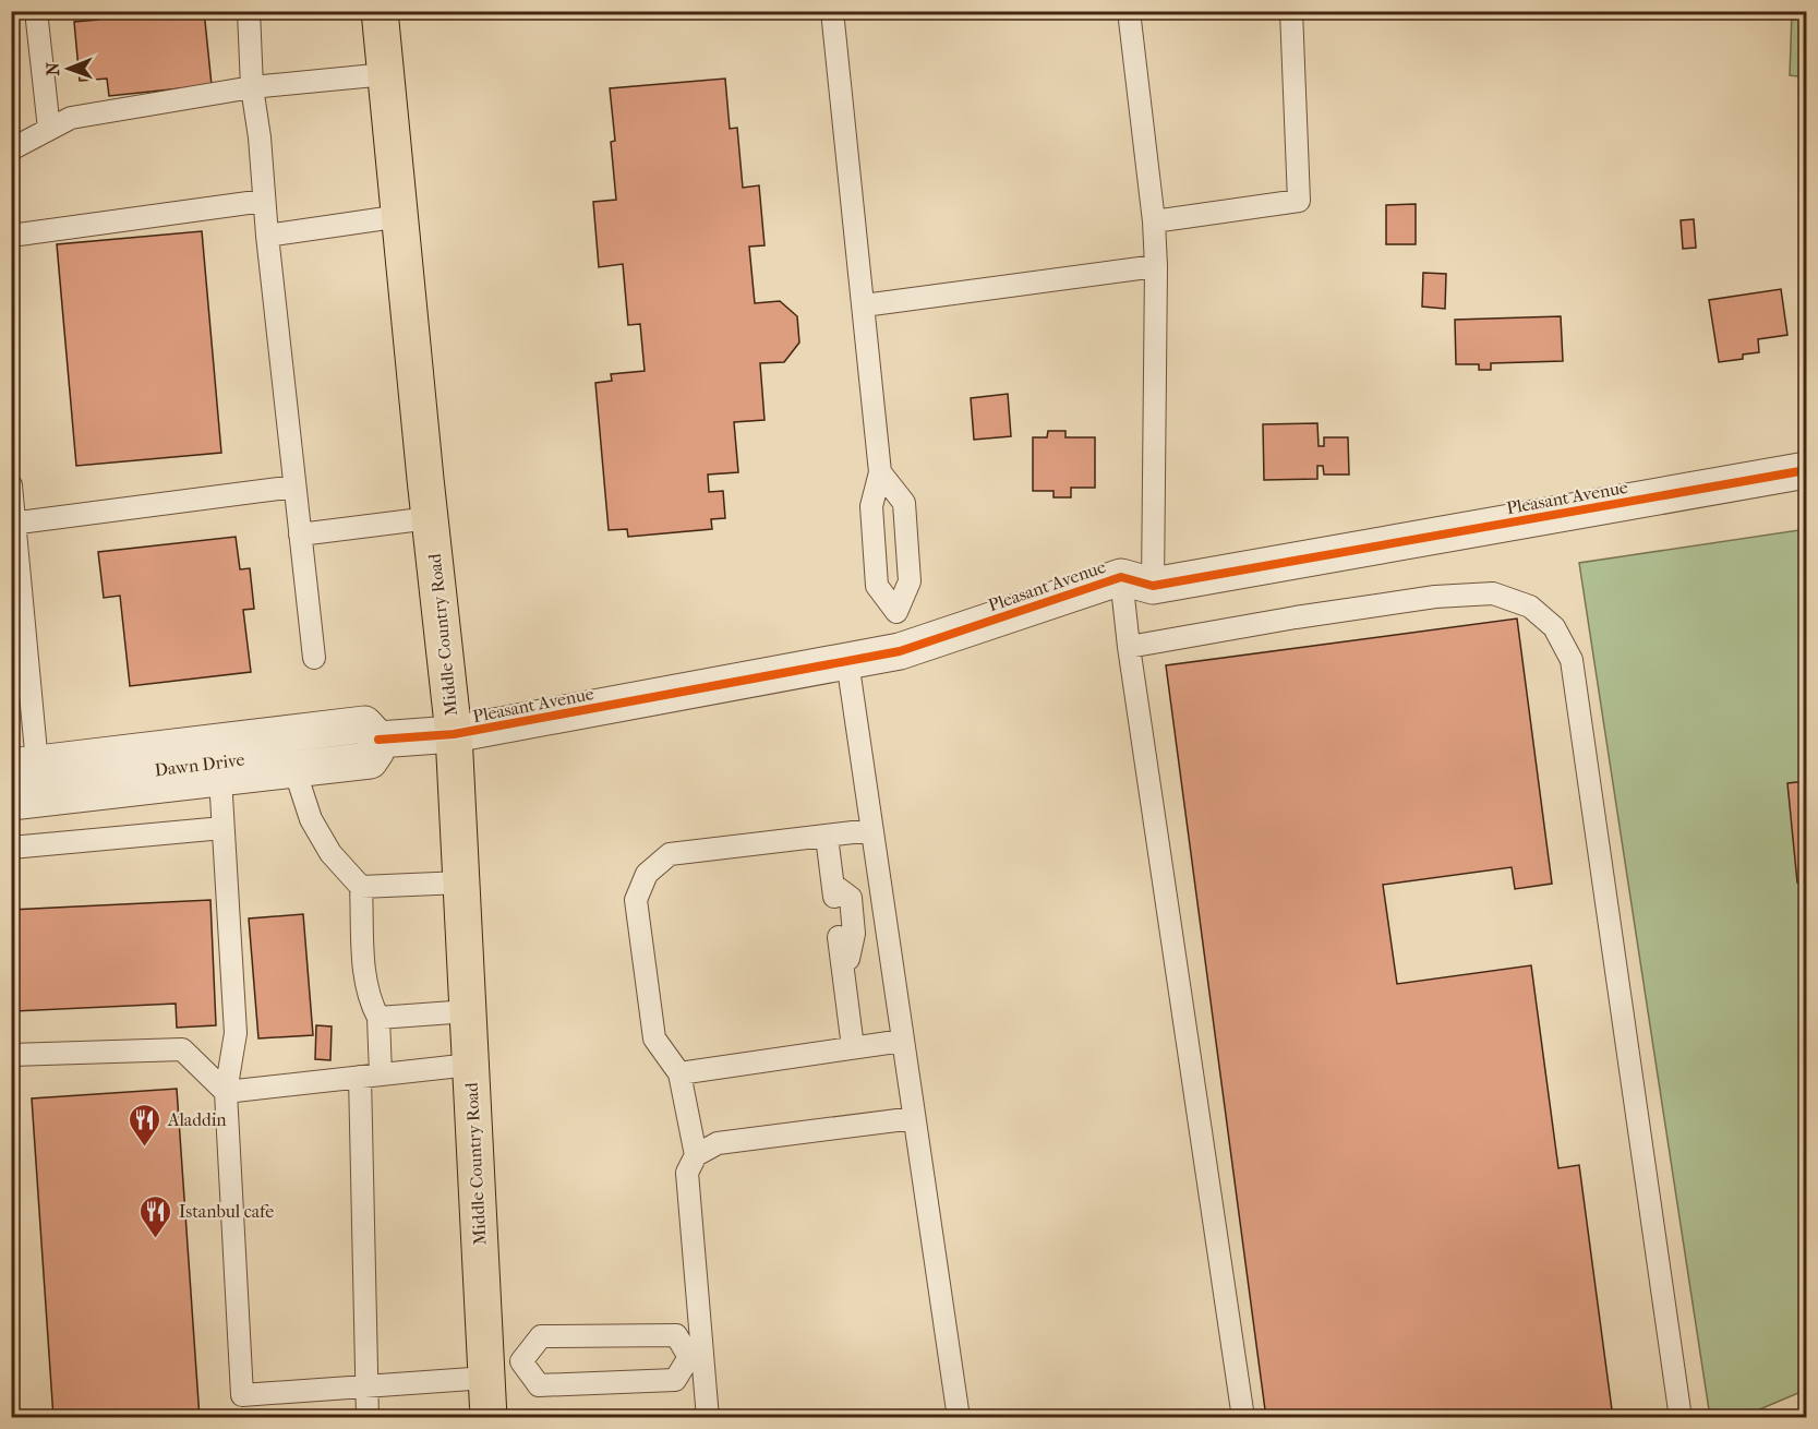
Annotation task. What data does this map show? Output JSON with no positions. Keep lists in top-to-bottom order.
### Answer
{
  "streets": {
    "main road": ["Middle Country Road"],
    "street": ["Pleasant Avenue", "Dawn Drive"]
  },
  "crossings": [
    ["Pleasant Avenue", "Middle Country Road"]
  ],
  "places": {
    "restaurant": ["Aladdin", "Istanbul cafe"]
  },
  "north": "left"
}
